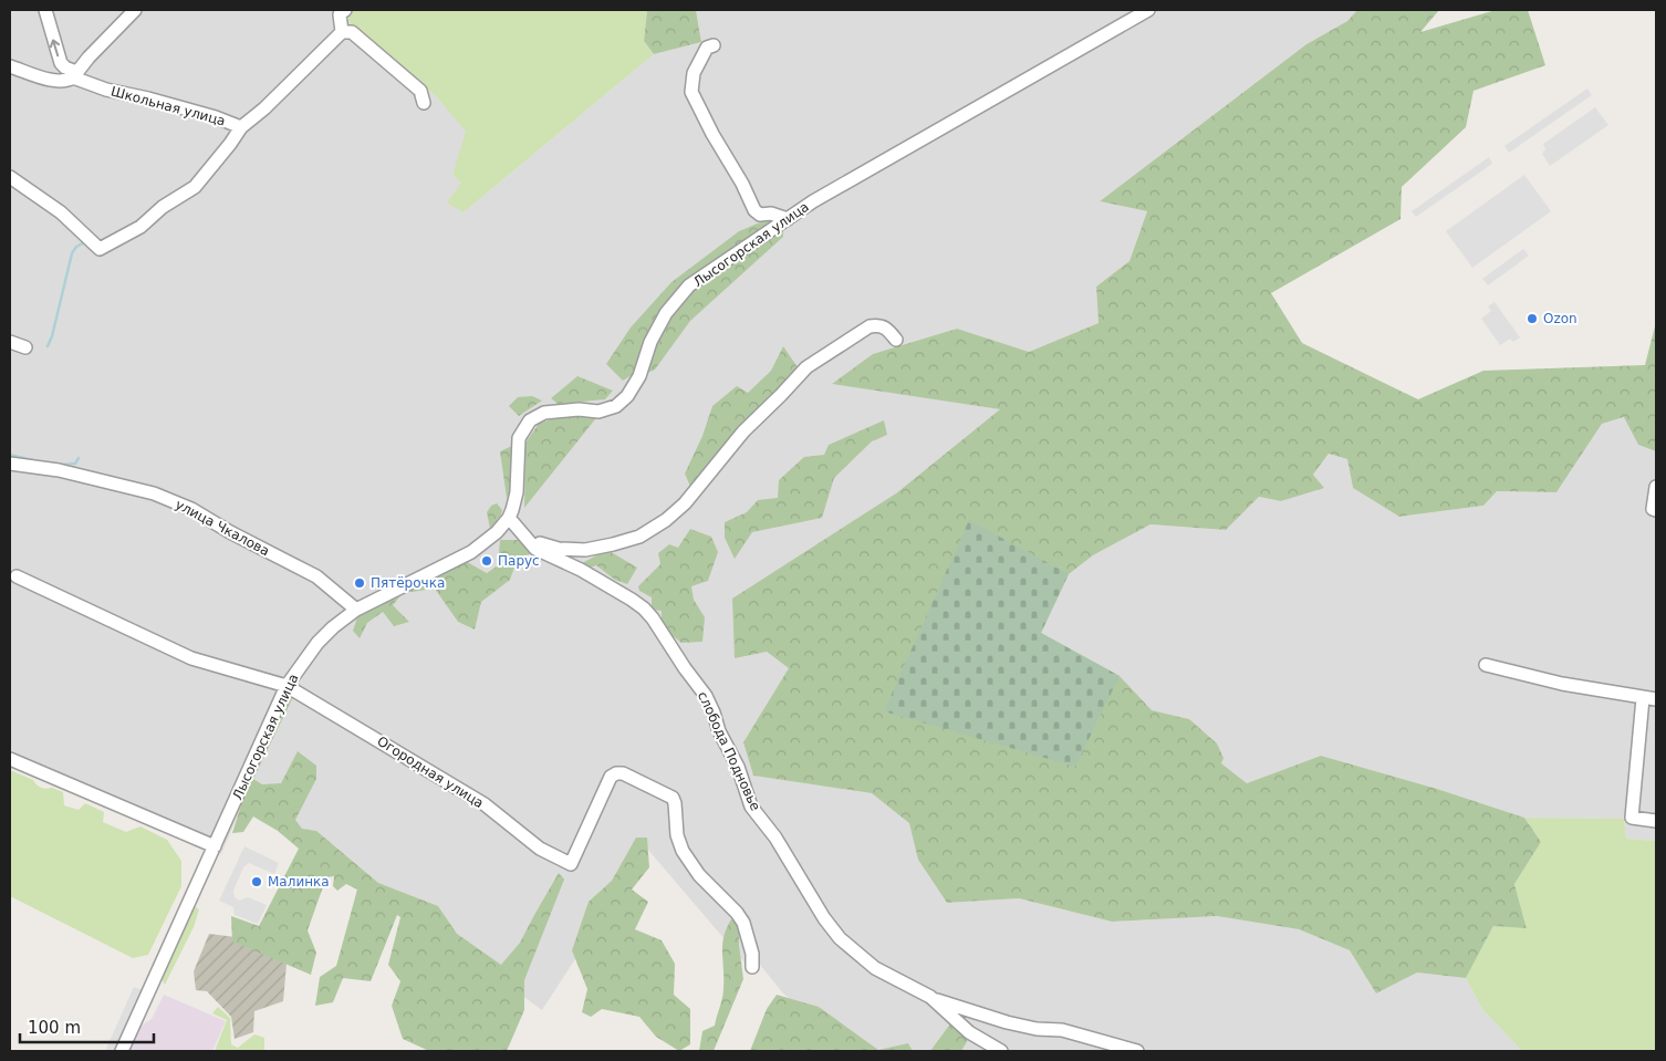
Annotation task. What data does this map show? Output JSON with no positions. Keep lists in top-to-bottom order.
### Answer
{
  "streets": {
    "street": [
      "Школьная улица",
      "Лысогорская улица",
      "улица Чкалова",
      "слобода Подновье",
      "Огородная улица"
    ]
  },
  "crossings": [
    ["Лысогорская улица", "улица Чкалова"],
    ["Лысогорская улица", "Огородная улица"]
  ],
  "places": [
    "Ozon",
    "Парус",
    "Пятёрочка",
    "Малинка"
  ],
  "scale_bar": "100 m"
}
